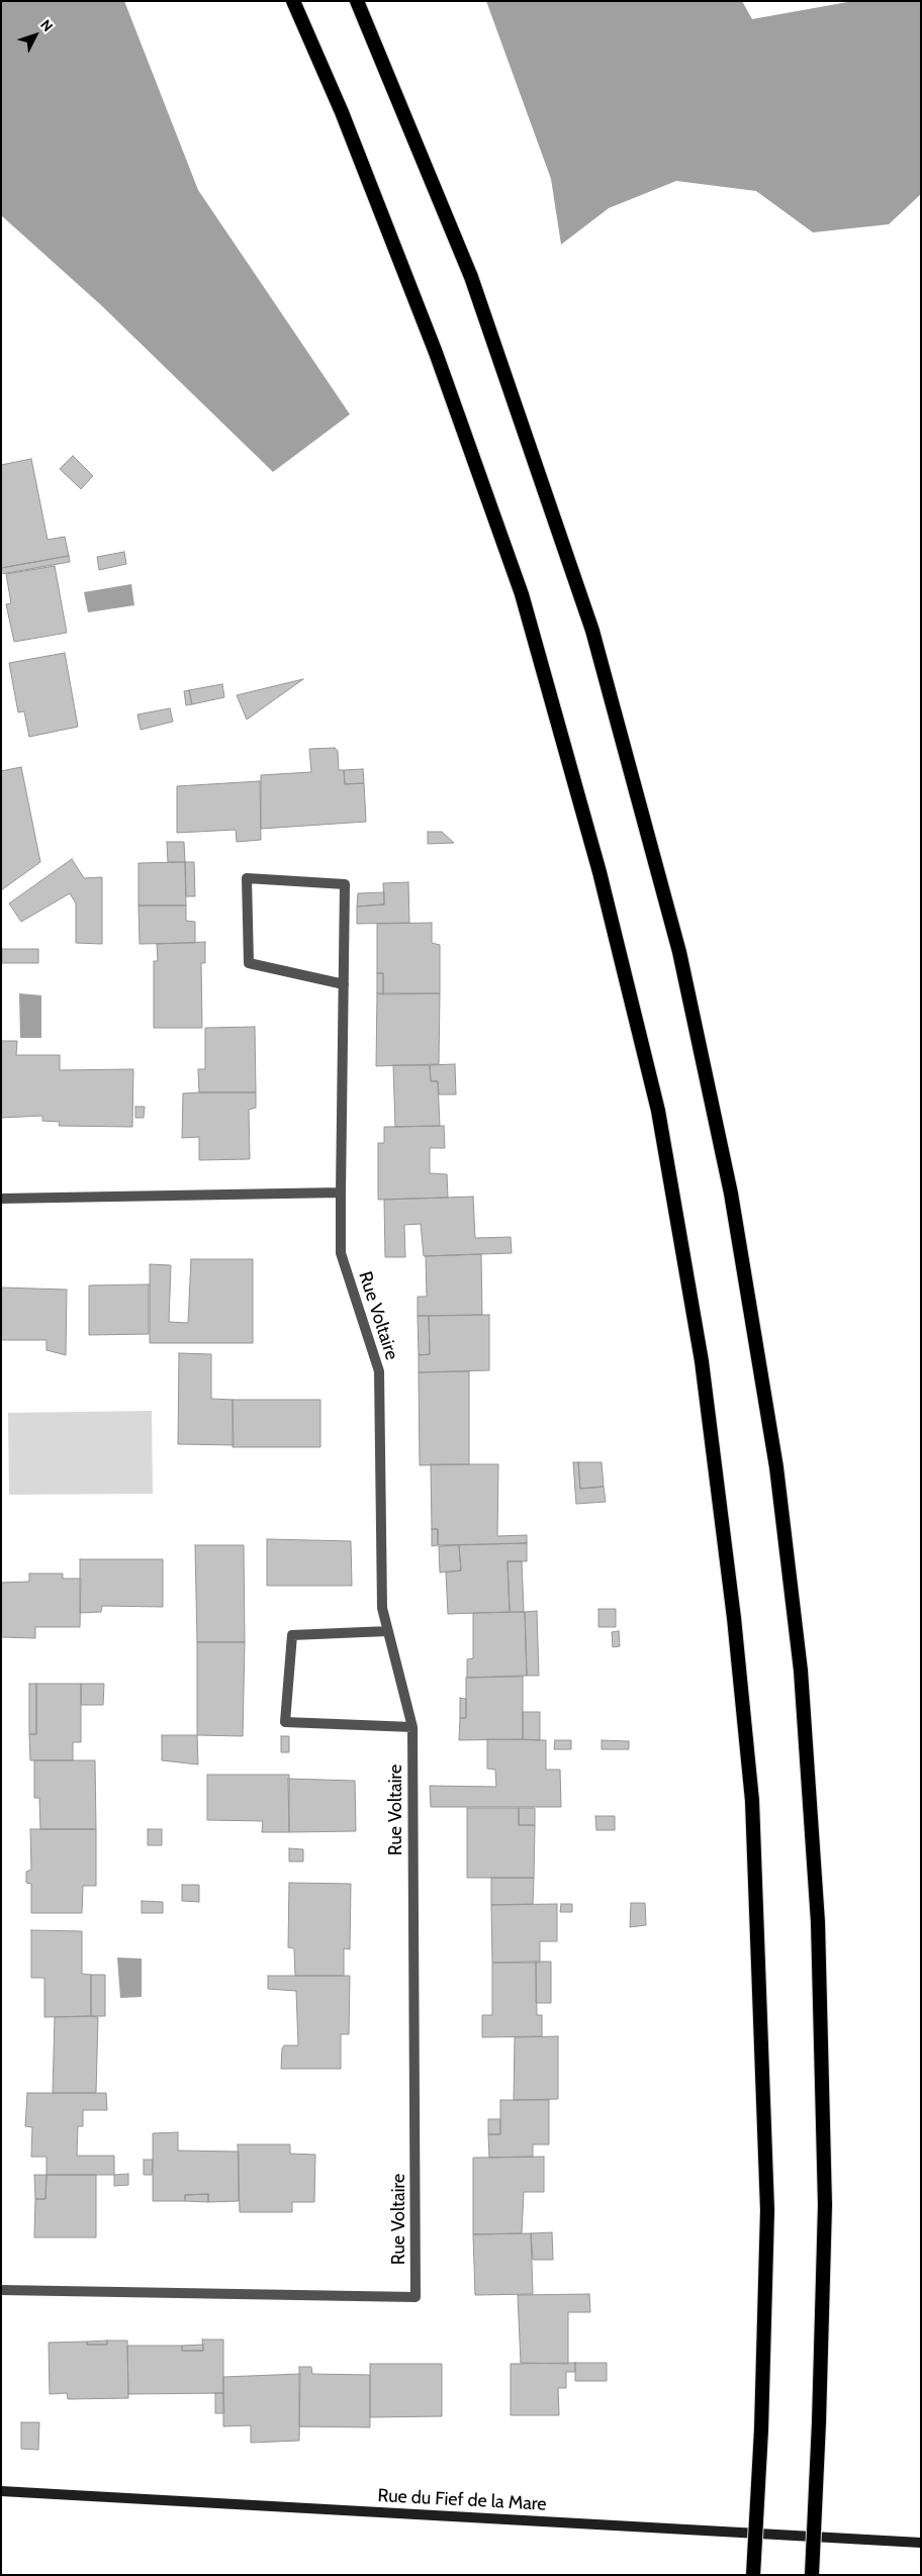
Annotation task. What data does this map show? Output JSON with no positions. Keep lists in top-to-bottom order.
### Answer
{
  "streets": {
    "main road": ["Rue du Fief de la Mare"],
    "street": ["Rue Voltaire"]
  },
  "north": "top right"
}
